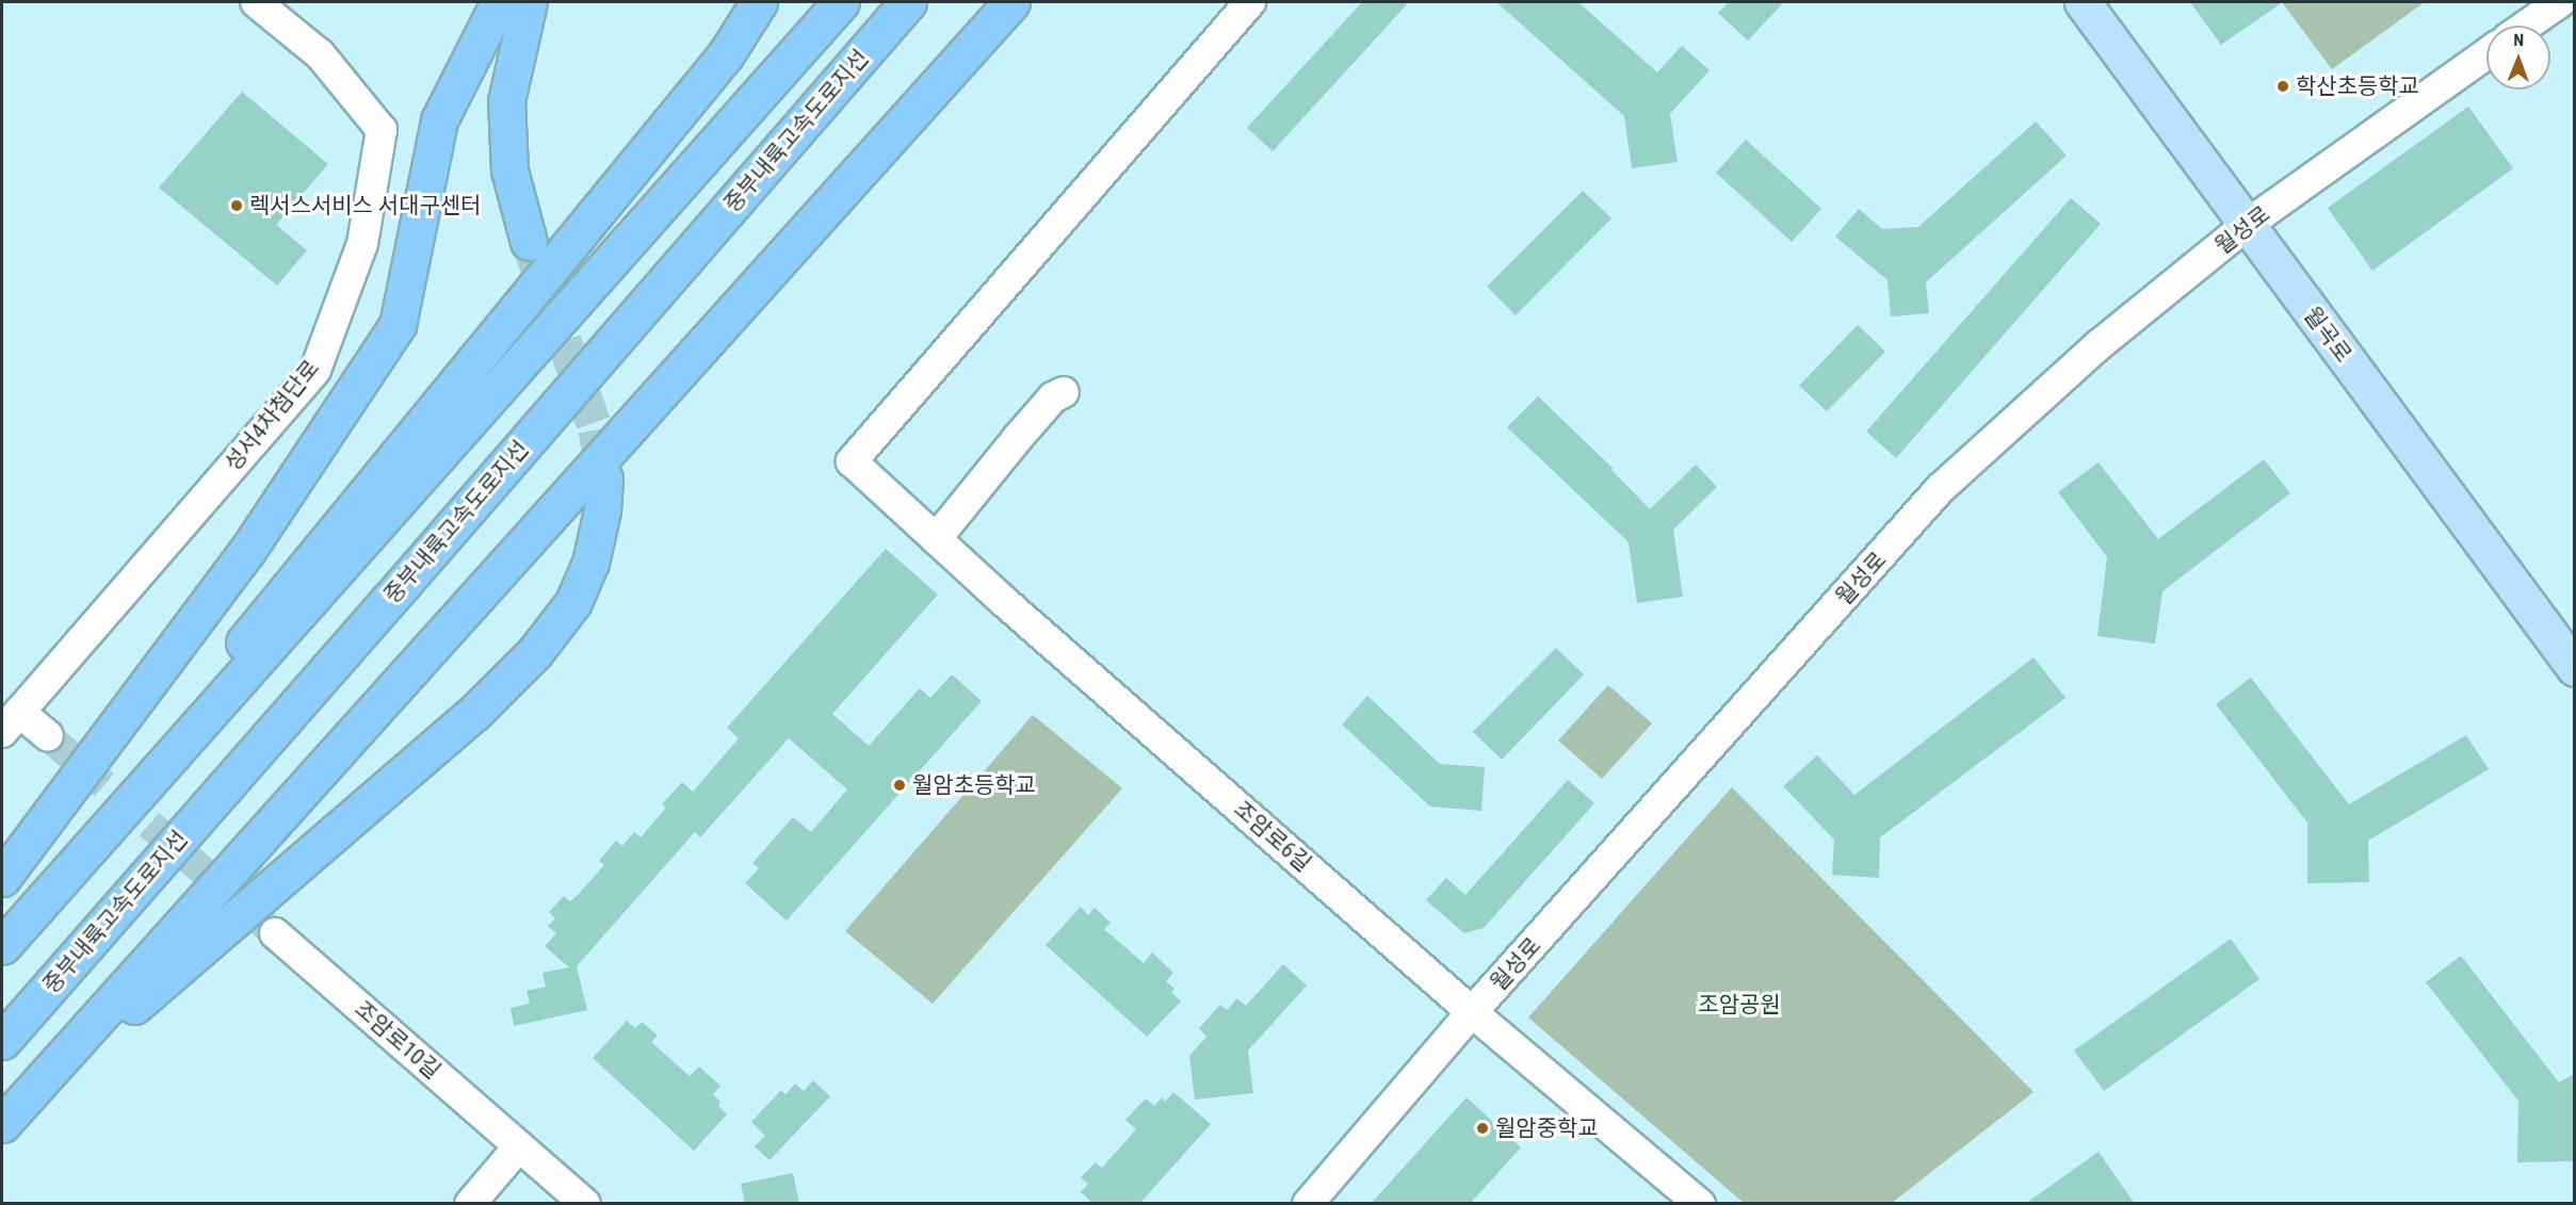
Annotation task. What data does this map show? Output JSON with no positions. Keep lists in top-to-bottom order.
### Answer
{
  "streets": {
    "highway": ["중부내륙고속도로지선"],
    "main road": ["월곡로"],
    "street": [
      "월성로",
      "성서4차첨단로",
      "조암로6길",
      "조암로10길"
    ]
  },
  "crossings": [
    ["월성로", "월곡로"],
    ["월성로", "조암로6길"]
  ],
  "parks": ["조암공원"],
  "places": [
    "학산초등학교",
    "렉서스서비스 서대구센터",
    "월암초등학교",
    "월암중학교"
  ],
  "north": "top"
}
